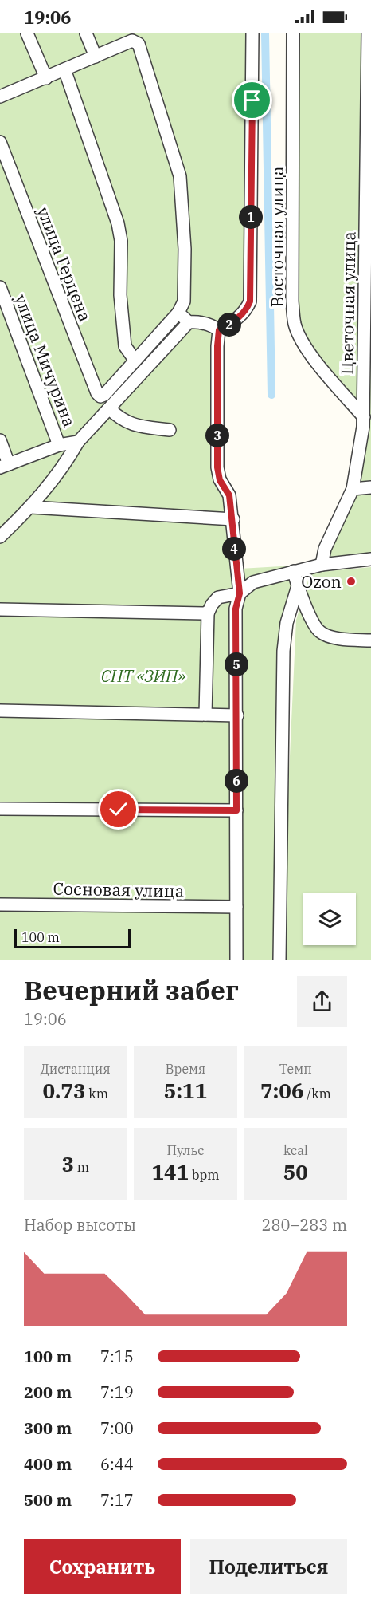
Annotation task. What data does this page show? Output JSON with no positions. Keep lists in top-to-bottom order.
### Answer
{
  "streets": {
    "street": [
      "Восточная улица",
      "улица Герцена",
      "Цветочная улица",
      "улица Мичурина",
      "Сосновая улица"
    ]
  },
  "crossings": [
    ["Восточная улица", "Цветочная улица"]
  ],
  "parks": ["СНТ «ЗИП»"],
  "places": ["Ozon"],
  "scale_bar": "100 m",
  "page": {
    "status": "19:06",
    "pins": [
      "1",
      "2",
      "3",
      "4",
      "5",
      "6"
    ],
    "scale": "100 m",
    "heading": ["Вечерний забег", "19:06"],
    "stats": [
      ["Дистанция", "0.73 km"],
      ["Время", "5:11"],
      ["Темп", "7:06 /km"],
      ["3 m"],
      ["Пульс", "141 bpm"],
      ["kcal", "50"]
    ],
    "chart": ["Набор высоты", "280–283 m"],
    "list": [
      {
        "name": "100 m",
        "note": "7:15"
      },
      {
        "name": "200 m",
        "note": "7:19"
      },
      {
        "name": "300 m",
        "note": "7:00"
      },
      {
        "name": "400 m",
        "note": "6:44"
      },
      {
        "name": "500 m",
        "note": "7:17"
      }
    ],
    "buttons": ["Сохранить", "Поделиться"]
  }
}
